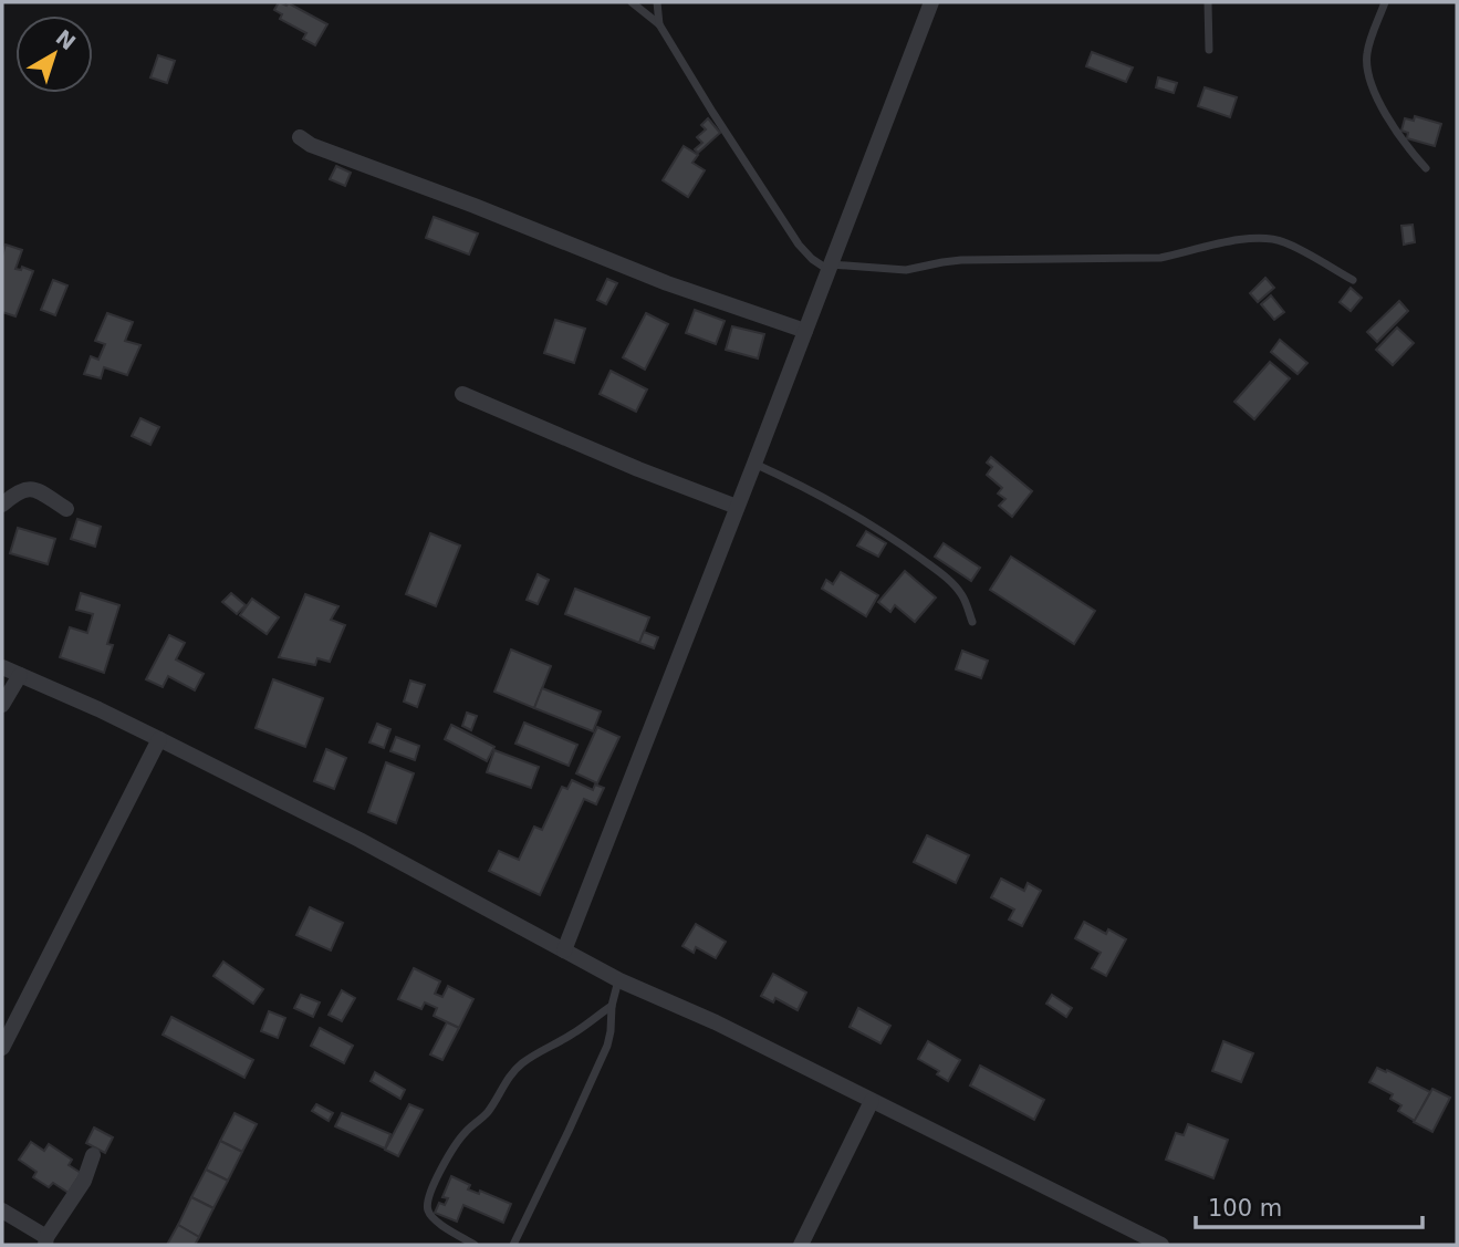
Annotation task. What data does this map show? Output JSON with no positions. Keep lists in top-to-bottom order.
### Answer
{
  "scale_bar": "100 m",
  "north": "top right"
}
